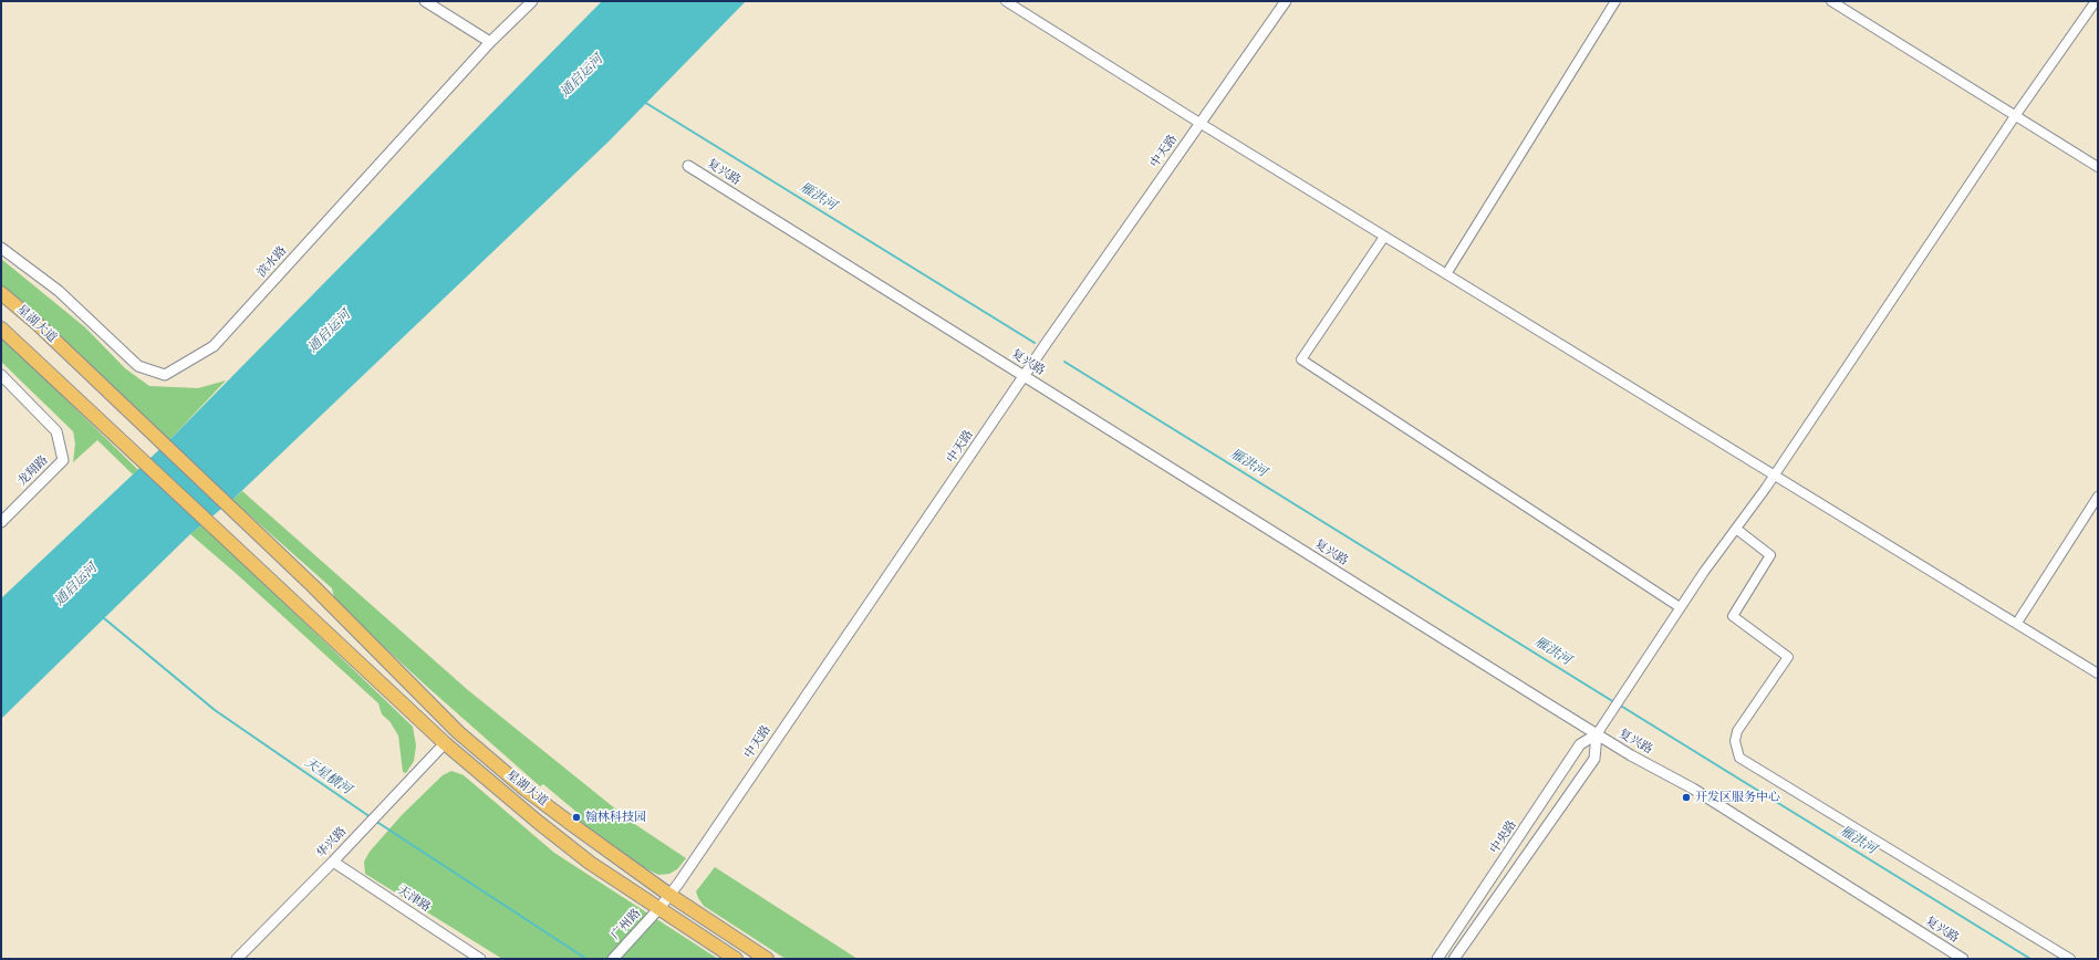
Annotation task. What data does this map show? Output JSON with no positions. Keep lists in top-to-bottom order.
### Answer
{
  "streets": {
    "main road": ["星湖大道"],
    "street": [
      "中天路",
      "复兴路",
      "滨水路",
      "龙翔路",
      "中央路",
      "华兴路",
      "天津路",
      "广州路"
    ]
  },
  "crossings": [
    ["中天路", "复兴路"],
    ["中天路", "星湖大道"],
    ["中天路", "广州路"],
    ["复兴路", "中央路"],
    ["星湖大道", "华兴路"],
    ["星湖大道", "广州路"],
    ["华兴路", "天津路"]
  ],
  "water": ["通启运河", "雁洪河", "天星横河"],
  "places": ["开发区服务中心", "翰林科技园"]
}
